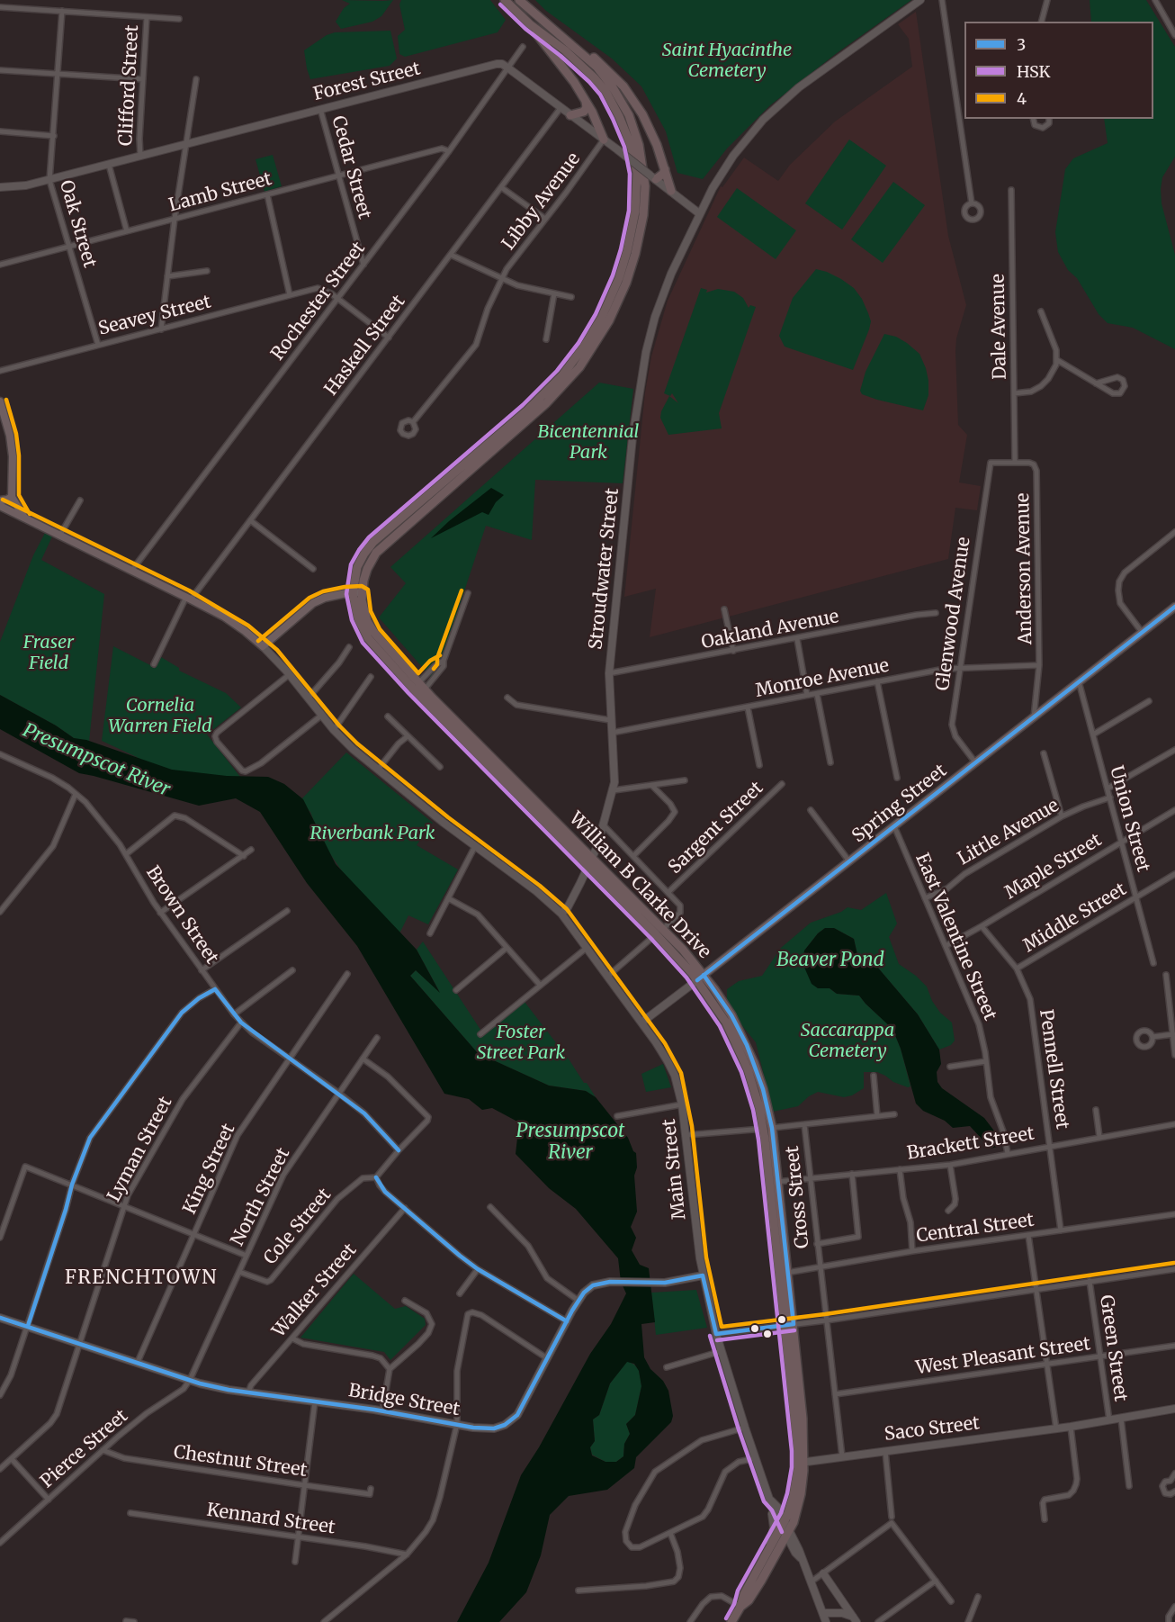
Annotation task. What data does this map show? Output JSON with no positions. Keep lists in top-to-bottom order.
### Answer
{
  "streets": {
    "highway": ["William B Clarke Drive"],
    "main road": [
      "Forest Street",
      "Stroudwater Street",
      "Spring Street",
      "Main Street",
      "Bridge Street",
      "Saco Street"
    ],
    "street": [
      "Clifford Street",
      "Cedar Street",
      "Lamb Street",
      "Libby Avenue",
      "Oak Street",
      "Rochester Street",
      "Seavey Street",
      "Dale Avenue",
      "Haskell Street",
      "Anderson Avenue",
      "Glenwood Avenue",
      "Oakland Avenue",
      "Monroe Avenue",
      "Union Street",
      "Sargent Street",
      "Little Avenue",
      "Maple Street",
      "Brown Street",
      "Middle Street",
      "East Valentine Street",
      "Pennell Street",
      "Brackett Street",
      "Lyman Street",
      "King Street",
      "North Street",
      "Cross Street",
      "Cole Street",
      "Central Street",
      "Walker Street",
      "Green Street",
      "West Pleasant Street",
      "Pierce Street",
      "Chestnut Street",
      "Kennard Street"
    ]
  },
  "crossings": [
    ["Forest Street", "Clifford Street"],
    ["Forest Street", "Cedar Street"],
    ["Forest Street", "Oak Street"],
    ["Forest Street", "Rochester Street"],
    ["Cedar Street", "Lamb Street"],
    ["Cedar Street", "Rochester Street"],
    ["Lamb Street", "Oak Street"],
    ["Lamb Street", "Rochester Street"],
    ["Oak Street", "Seavey Street"],
    ["Rochester Street", "Seavey Street"],
    ["Rochester Street", "Main Street"],
    ["Dale Avenue", "Anderson Avenue"],
    ["Haskell Street", "Main Street"],
    ["Stroudwater Street", "Oakland Avenue"],
    ["Stroudwater Street", "Monroe Avenue"],
    ["Stroudwater Street", "William B Clarke Drive"],
    ["Stroudwater Street", "Main Street"],
    ["Anderson Avenue", "Glenwood Avenue"],
    ["Anderson Avenue", "Monroe Avenue"],
    ["Anderson Avenue", "Spring Street"],
    ["Glenwood Avenue", "Monroe Avenue"],
    ["Glenwood Avenue", "Spring Street"],
    ["Spring Street", "Union Street"],
    ["Spring Street", "William B Clarke Drive"],
    ["Spring Street", "East Valentine Street"],
    ["Spring Street", "Main Street"],
    ["Union Street", "Little Avenue"],
    ["Union Street", "Maple Street"],
    ["Union Street", "Middle Street"],
    ["Little Avenue", "East Valentine Street"],
    ["Maple Street", "East Valentine Street"],
    ["Maple Street", "Pennell Street"],
    ["William B Clarke Drive", "Brackett Street"],
    ["William B Clarke Drive", "Main Street"],
    ["William B Clarke Drive", "Central Street"],
    ["William B Clarke Drive", "Saco Street"],
    ["Brown Street", "Lyman Street"],
    ["Brown Street", "King Street"],
    ["Brown Street", "North Street"],
    ["Middle Street", "Pennell Street"],
    ["East Valentine Street", "Brackett Street"],
    ["Pennell Street", "Brackett Street"],
    ["Pennell Street", "Central Street"],
    ["Brackett Street", "Cross Street"],
    ["Lyman Street", "Bridge Street"],
    ["King Street", "Bridge Street"],
    ["Main Street", "Bridge Street"],
    ["North Street", "Cole Street"],
    ["North Street", "Bridge Street"],
    ["North Street", "Pierce Street"],
    ["Cross Street", "Central Street"],
    ["Cross Street", "West Pleasant Street"],
    ["Cross Street", "Saco Street"],
    ["Walker Street", "Bridge Street"],
    ["Green Street", "West Pleasant Street"],
    ["Green Street", "Saco Street"],
    ["Bridge Street", "Pierce Street"],
    ["Pierce Street", "Chestnut Street"]
  ],
  "districts": ["FRENCHTOWN"],
  "water": ["Presumpscot River", "Beaver Pond"],
  "parks": [
    "Saint Hyacinthe Cemetery",
    "Bicentennial Park",
    "Fraser Field",
    "Cornelia Warren Field",
    "Riverbank Park",
    "Saccarappa Cemetery",
    "Foster Street Park"
  ],
  "lines": ["transit line HSK", "transit line 4", "transit line 3"],
  "legend": ["3", "HSK", "4"]
}
